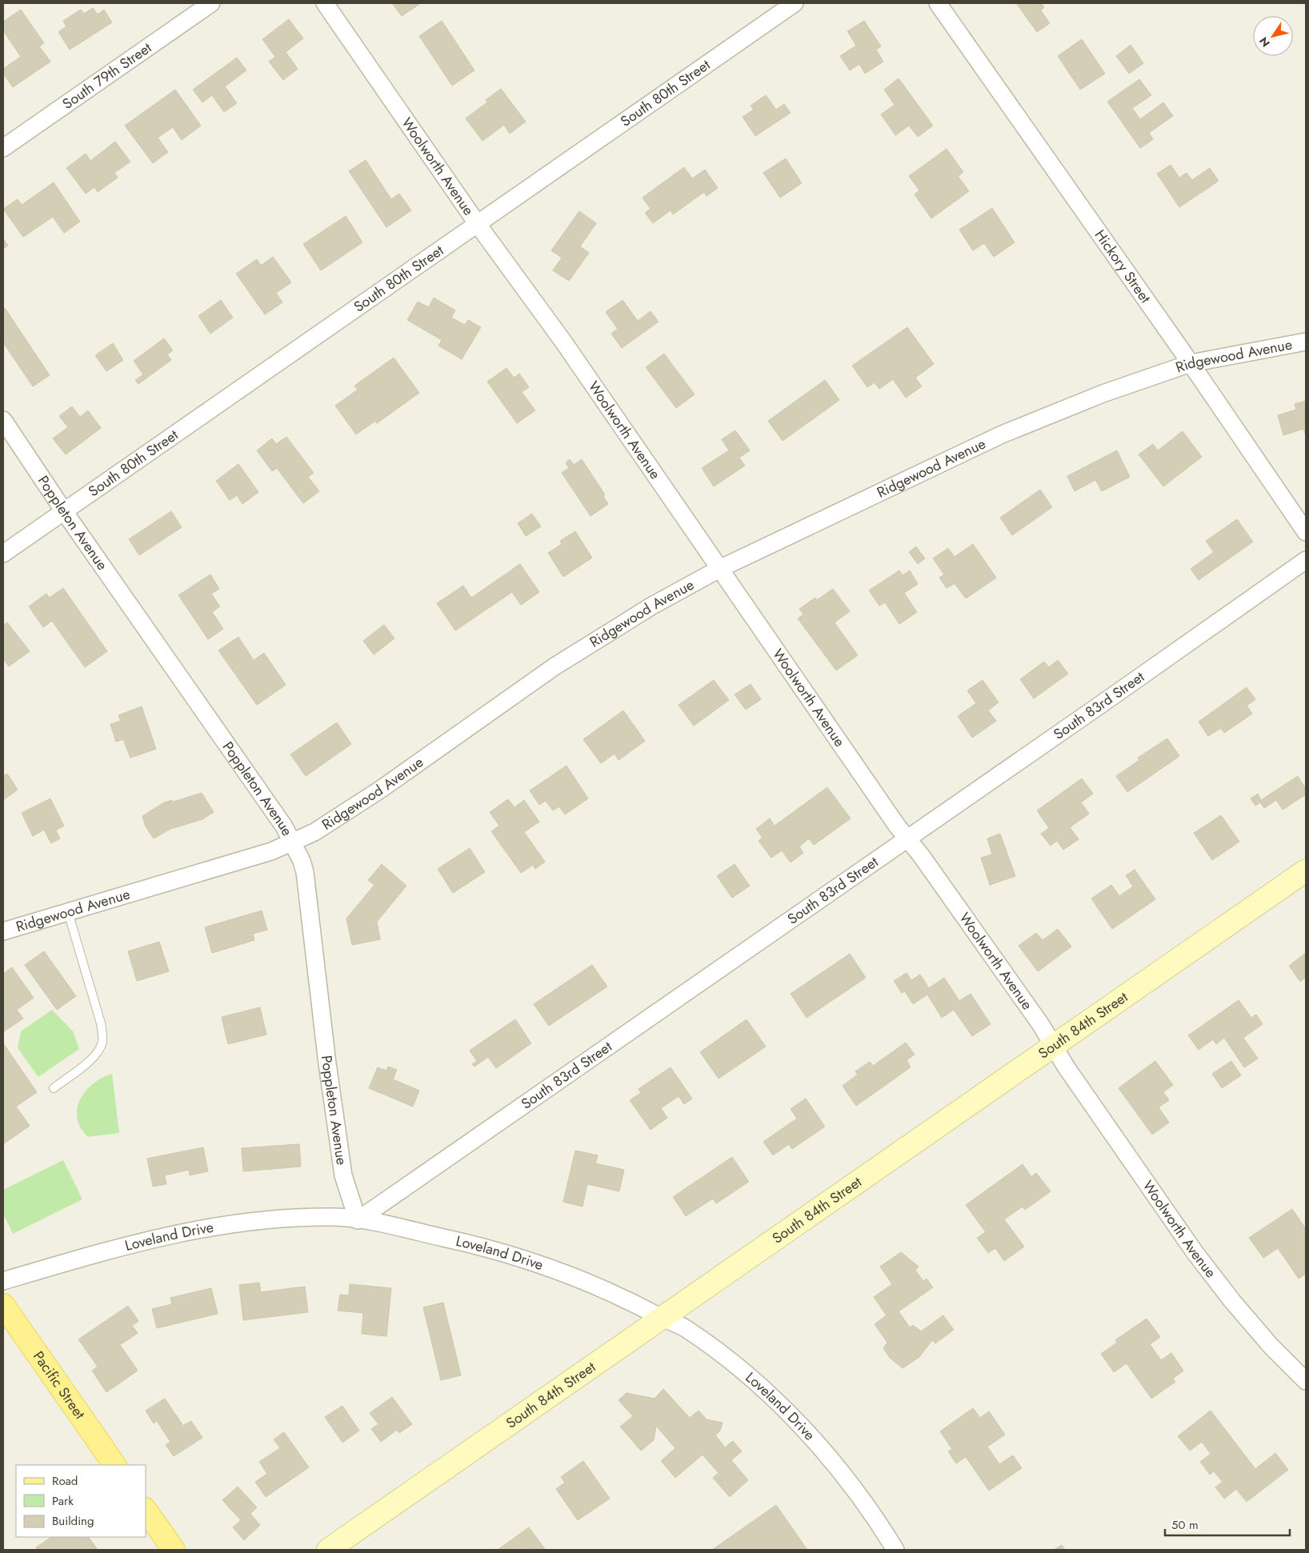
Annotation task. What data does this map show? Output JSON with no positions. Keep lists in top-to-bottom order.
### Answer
{
  "streets": {
    "main road": ["South 84th Street", "Pacific Street"],
    "street": [
      "South 79th Street",
      "South 80th Street",
      "Woolworth Avenue",
      "Hickory Street",
      "Ridgewood Avenue",
      "Poppleton Avenue",
      "South 83rd Street",
      "Loveland Drive"
    ]
  },
  "crossings": [
    ["South 80th Street", "Woolworth Avenue"],
    ["South 80th Street", "Poppleton Avenue"],
    ["Woolworth Avenue", "Ridgewood Avenue"],
    ["Woolworth Avenue", "South 83rd Street"],
    ["Woolworth Avenue", "South 84th Street"],
    ["Hickory Street", "Ridgewood Avenue"],
    ["Ridgewood Avenue", "Poppleton Avenue"],
    ["Poppleton Avenue", "South 83rd Street"],
    ["Poppleton Avenue", "Loveland Drive"],
    ["South 83rd Street", "Loveland Drive"],
    ["South 84th Street", "Loveland Drive"]
  ],
  "legend": ["Road", "Park", "Building"],
  "scale_bar": "50 m",
  "north": "bottom left"
}
